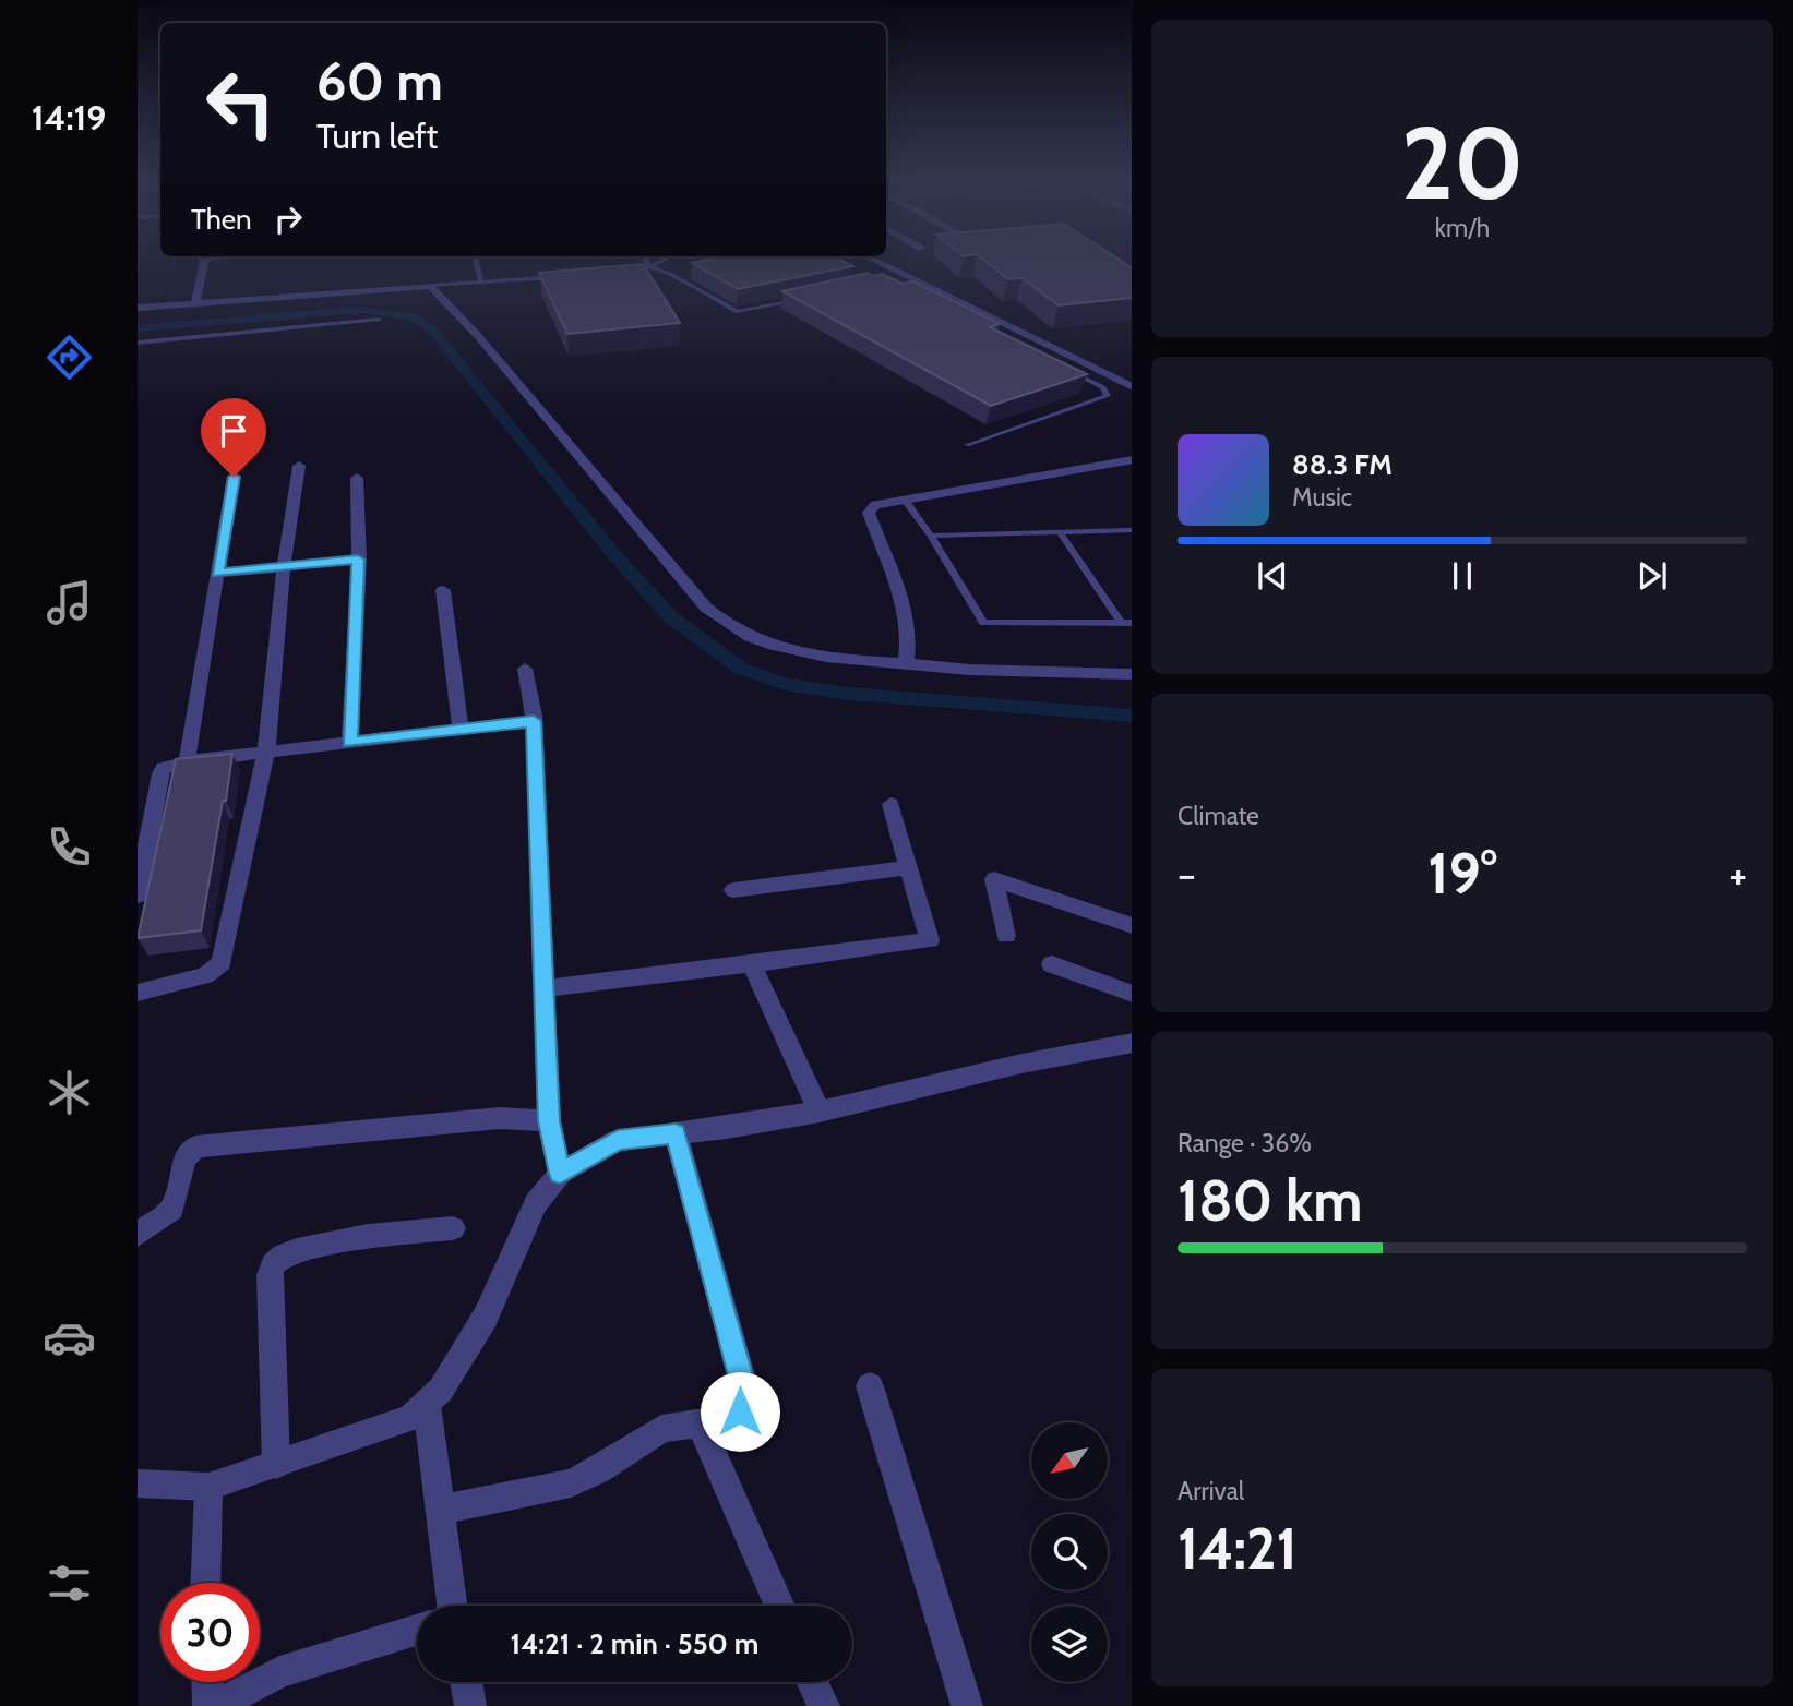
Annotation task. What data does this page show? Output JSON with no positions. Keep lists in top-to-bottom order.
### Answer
{
  "north": "bottom left",
  "page": {
    "tabs": "14:19",
    "tile": [
      ["20", "km/h"],
      "Climate",
      ["Range · 36%", "180 km"],
      ["Arrival", "14:21"]
    ],
    "turn": ["60 m", "Turn left"],
    "then": "Then",
    "song": ["88.3 FM", "Music"],
    "heat": ["−", "19°", "+"],
    "limit": "30",
    "trip": "14:21 · 2 min · 550 m"
  }
}
